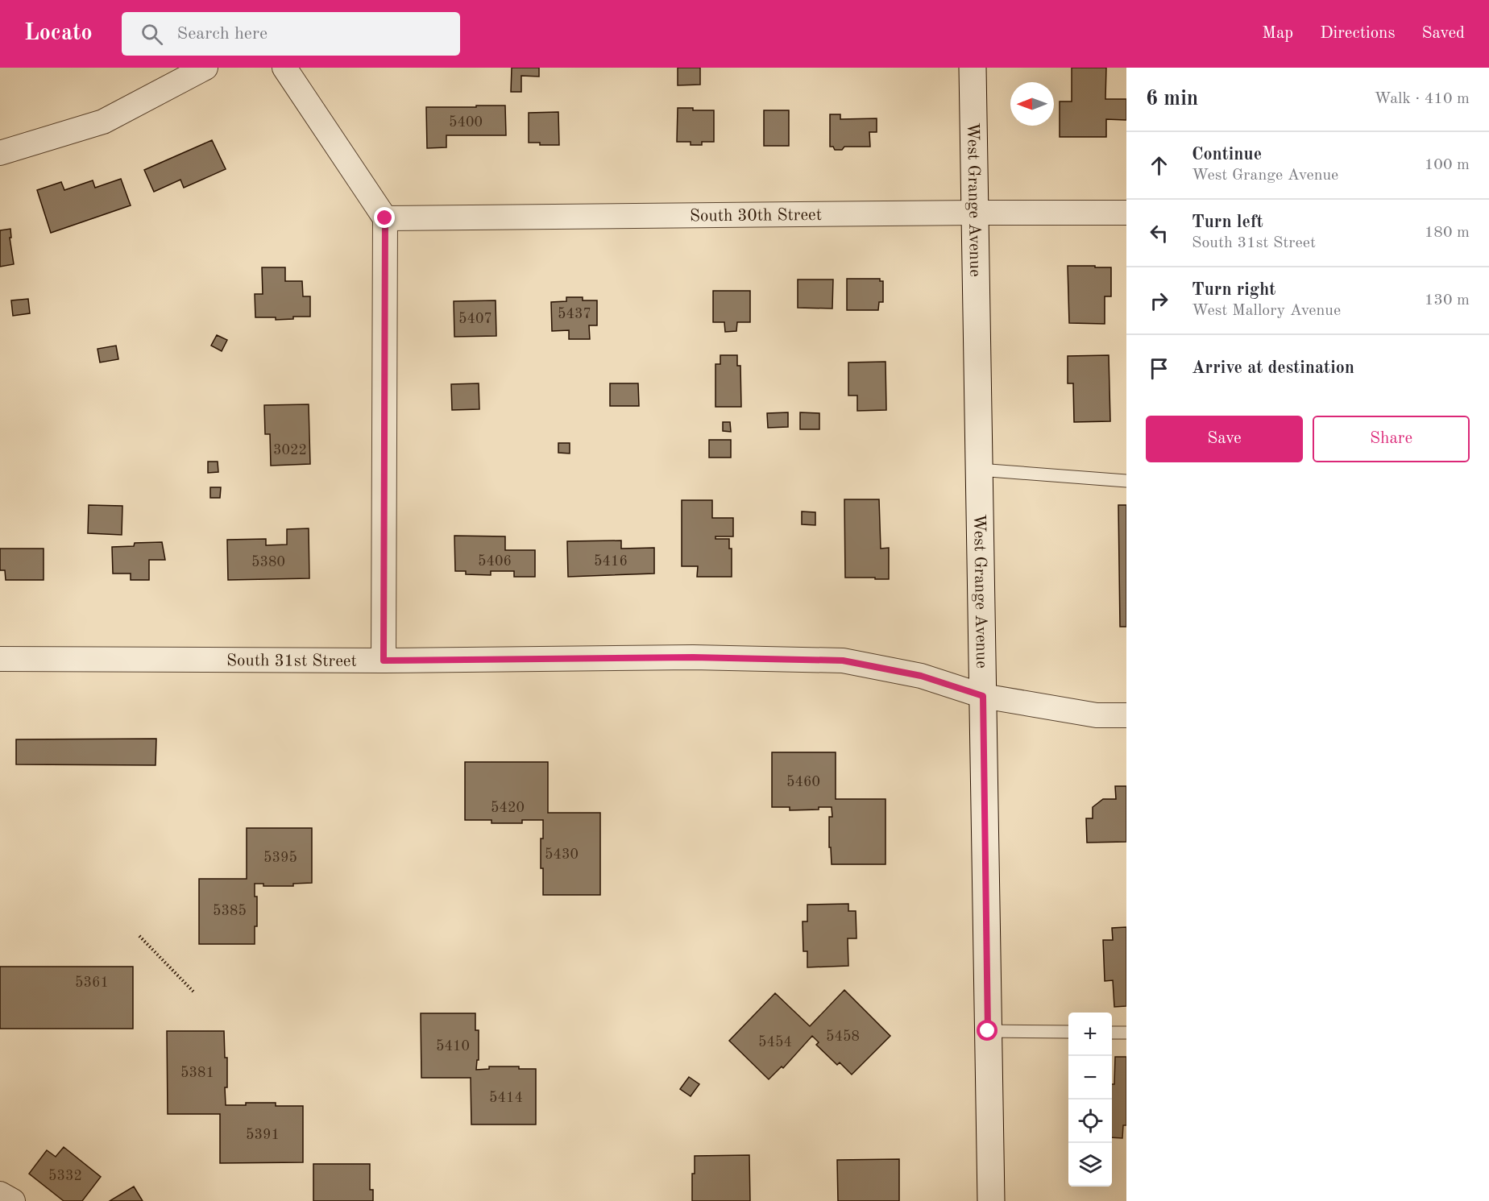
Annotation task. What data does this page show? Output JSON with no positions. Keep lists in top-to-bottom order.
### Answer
{
  "streets": {
    "street": ["West Grange Avenue", "South 30th Street", "South 31st Street"]
  },
  "crossings": [
    ["West Grange Avenue", "South 30th Street"],
    ["West Grange Avenue", "South 31st Street"]
  ],
  "house_numbers": [
    "5400",
    "5437",
    "5407",
    "3022",
    "5406",
    "5416",
    "5380",
    "5460",
    "5420",
    "5430",
    "5395",
    "5385",
    "5361",
    "5458",
    "5454",
    "5410",
    "5381",
    "5414",
    "5391",
    "5332"
  ],
  "north": "left",
  "page": {
    "header": "Locato",
    "search": "Search here",
    "nav": ["Map", "Directions", "Saved"],
    "heading": ["6 min", "Walk · 410 m"],
    "list": [
      ["Continue", "West Grange Avenue", "100 m"],
      ["Turn left", "South 31st Street", "180 m"],
      ["Turn right", "West Mallory Avenue", "130 m"],
      "Arrive at destination"
    ],
    "buttons": ["Save", "Share"],
    "map_buttons": ["+", "−"]
  }
}
